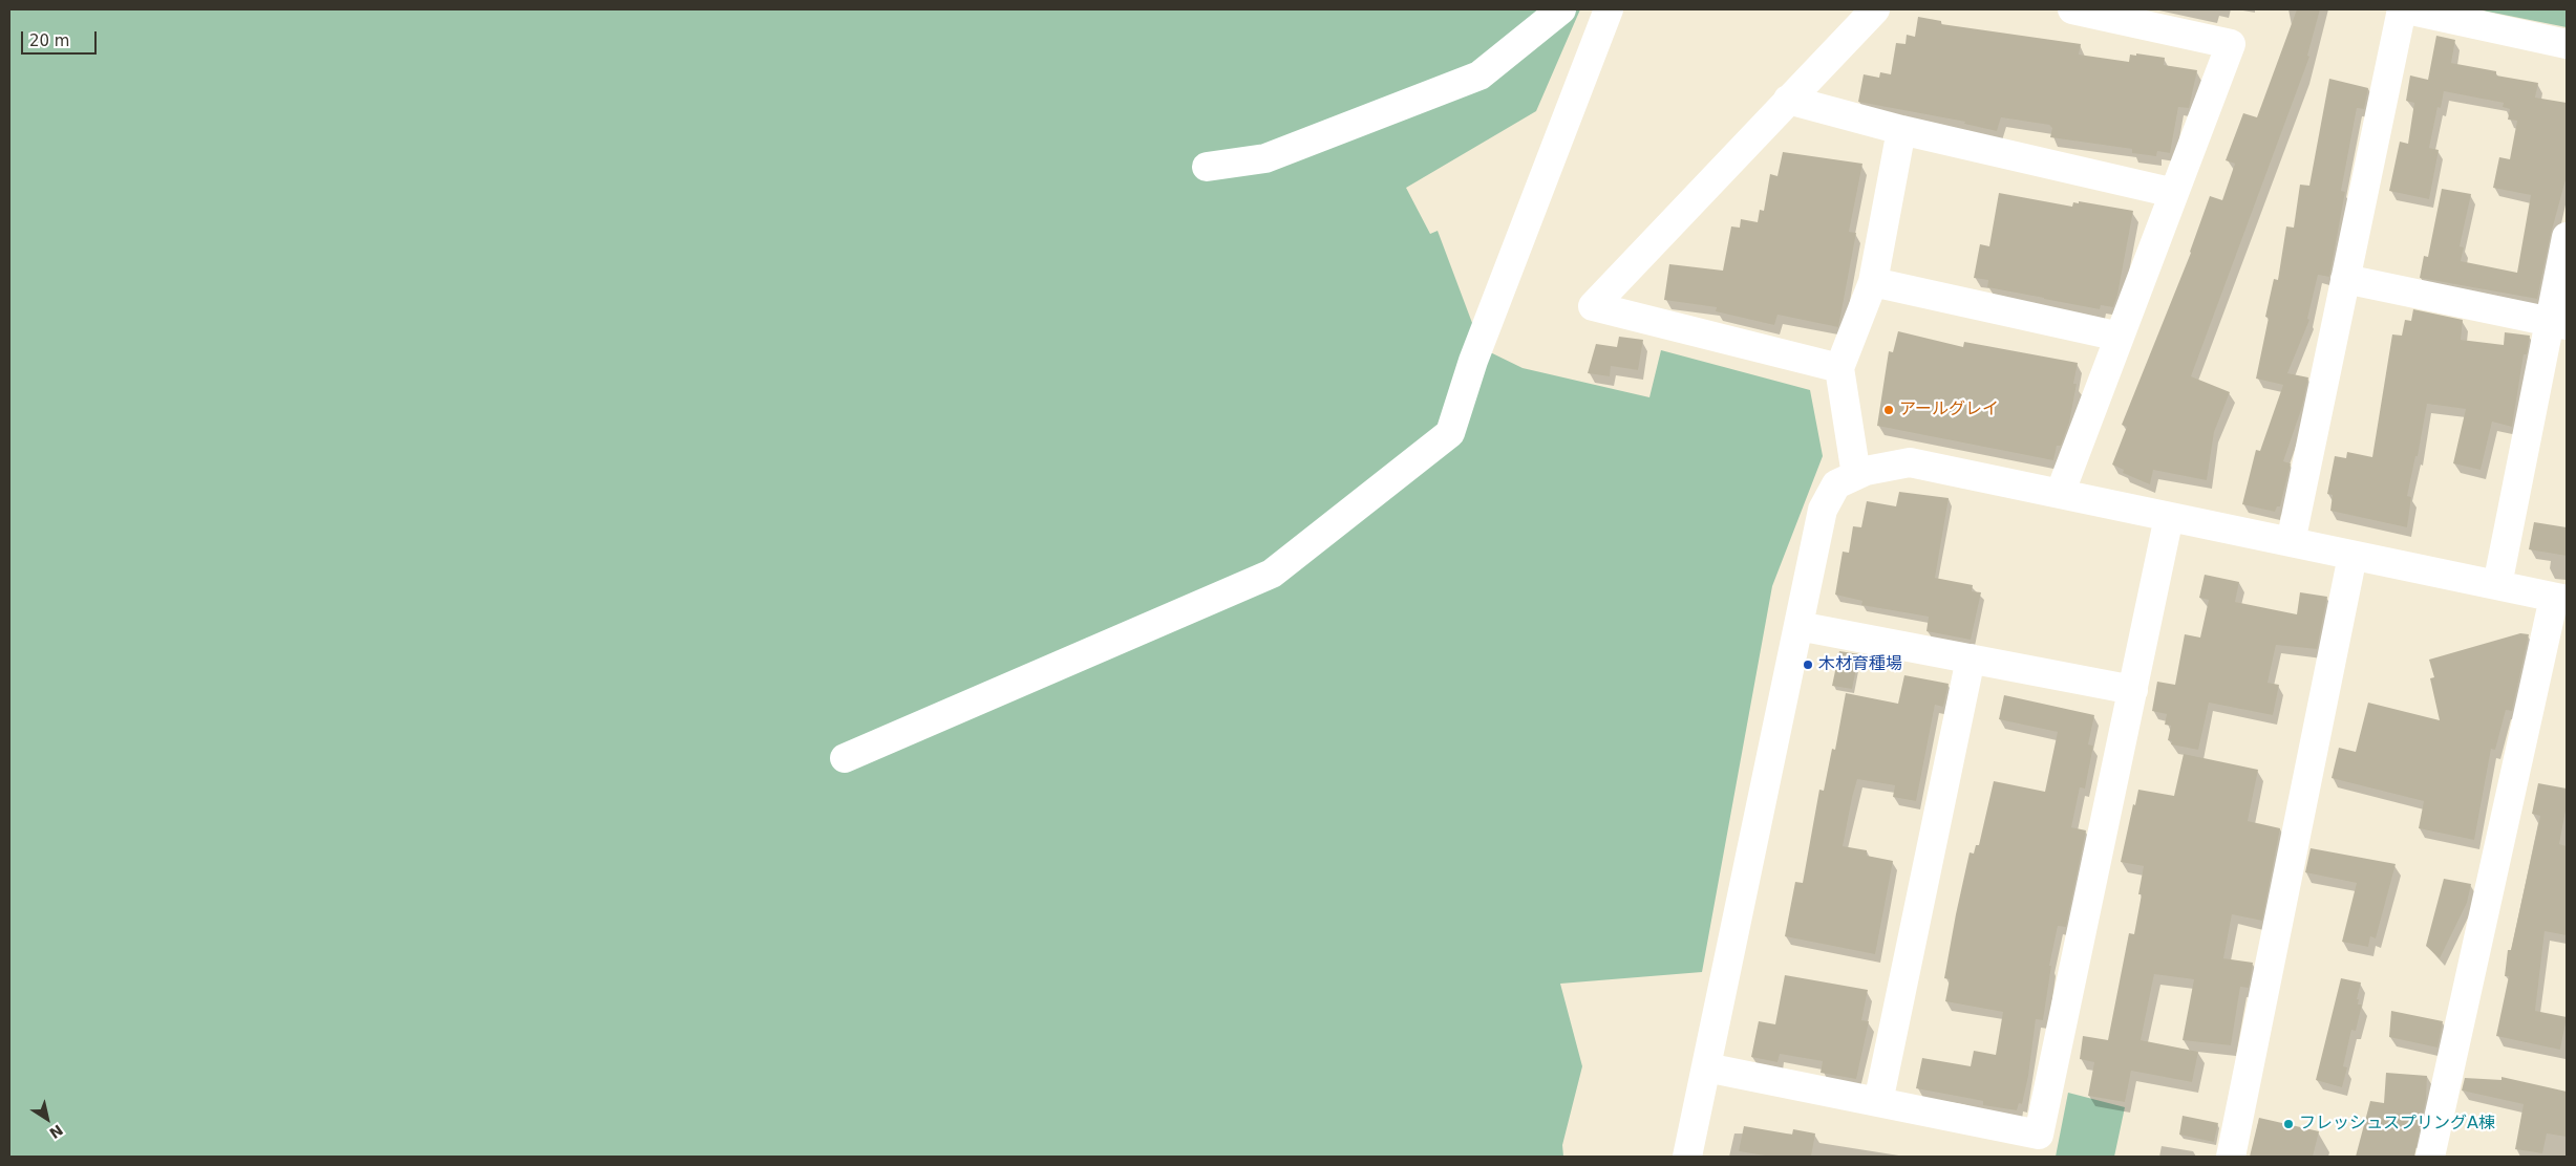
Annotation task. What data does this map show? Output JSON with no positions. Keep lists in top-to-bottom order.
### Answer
{
  "places": ["アールグレイ", "木材育種場", "フレッシュスプリングA棟"],
  "scale_bar": "20 m",
  "north": "bottom right"
}
